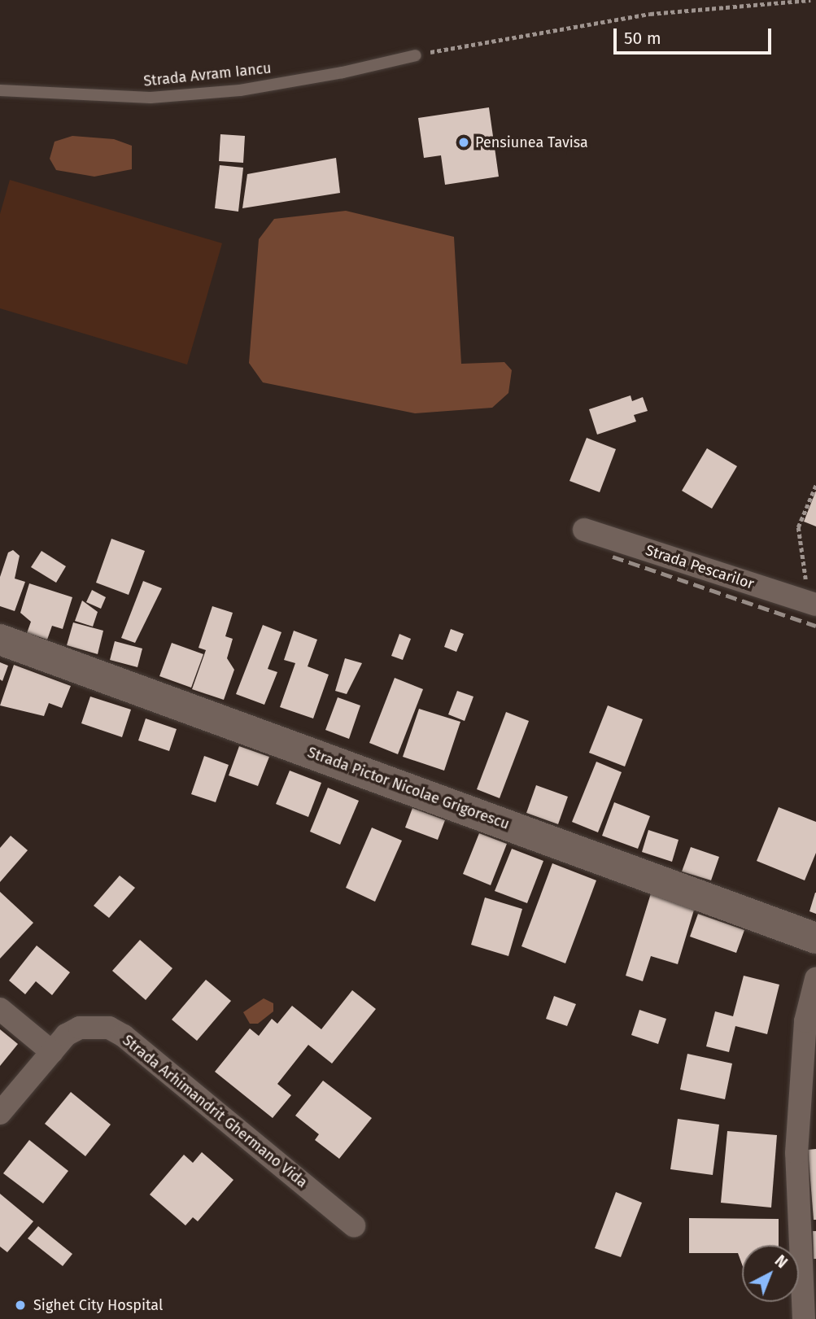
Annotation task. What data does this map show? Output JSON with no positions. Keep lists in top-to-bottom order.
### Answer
{
  "streets": {
    "main road": ["Strada Pictor Nicolae Grigorescu"],
    "street": ["Strada Pescarilor", "Strada Arhimandrit Ghermano Vida"],
    "lane": ["Strada Avram Iancu"]
  },
  "places": ["Pensiunea Tavisa", "Sighet City Hospital"],
  "scale_bar": "50 m",
  "north": "top right"
}
